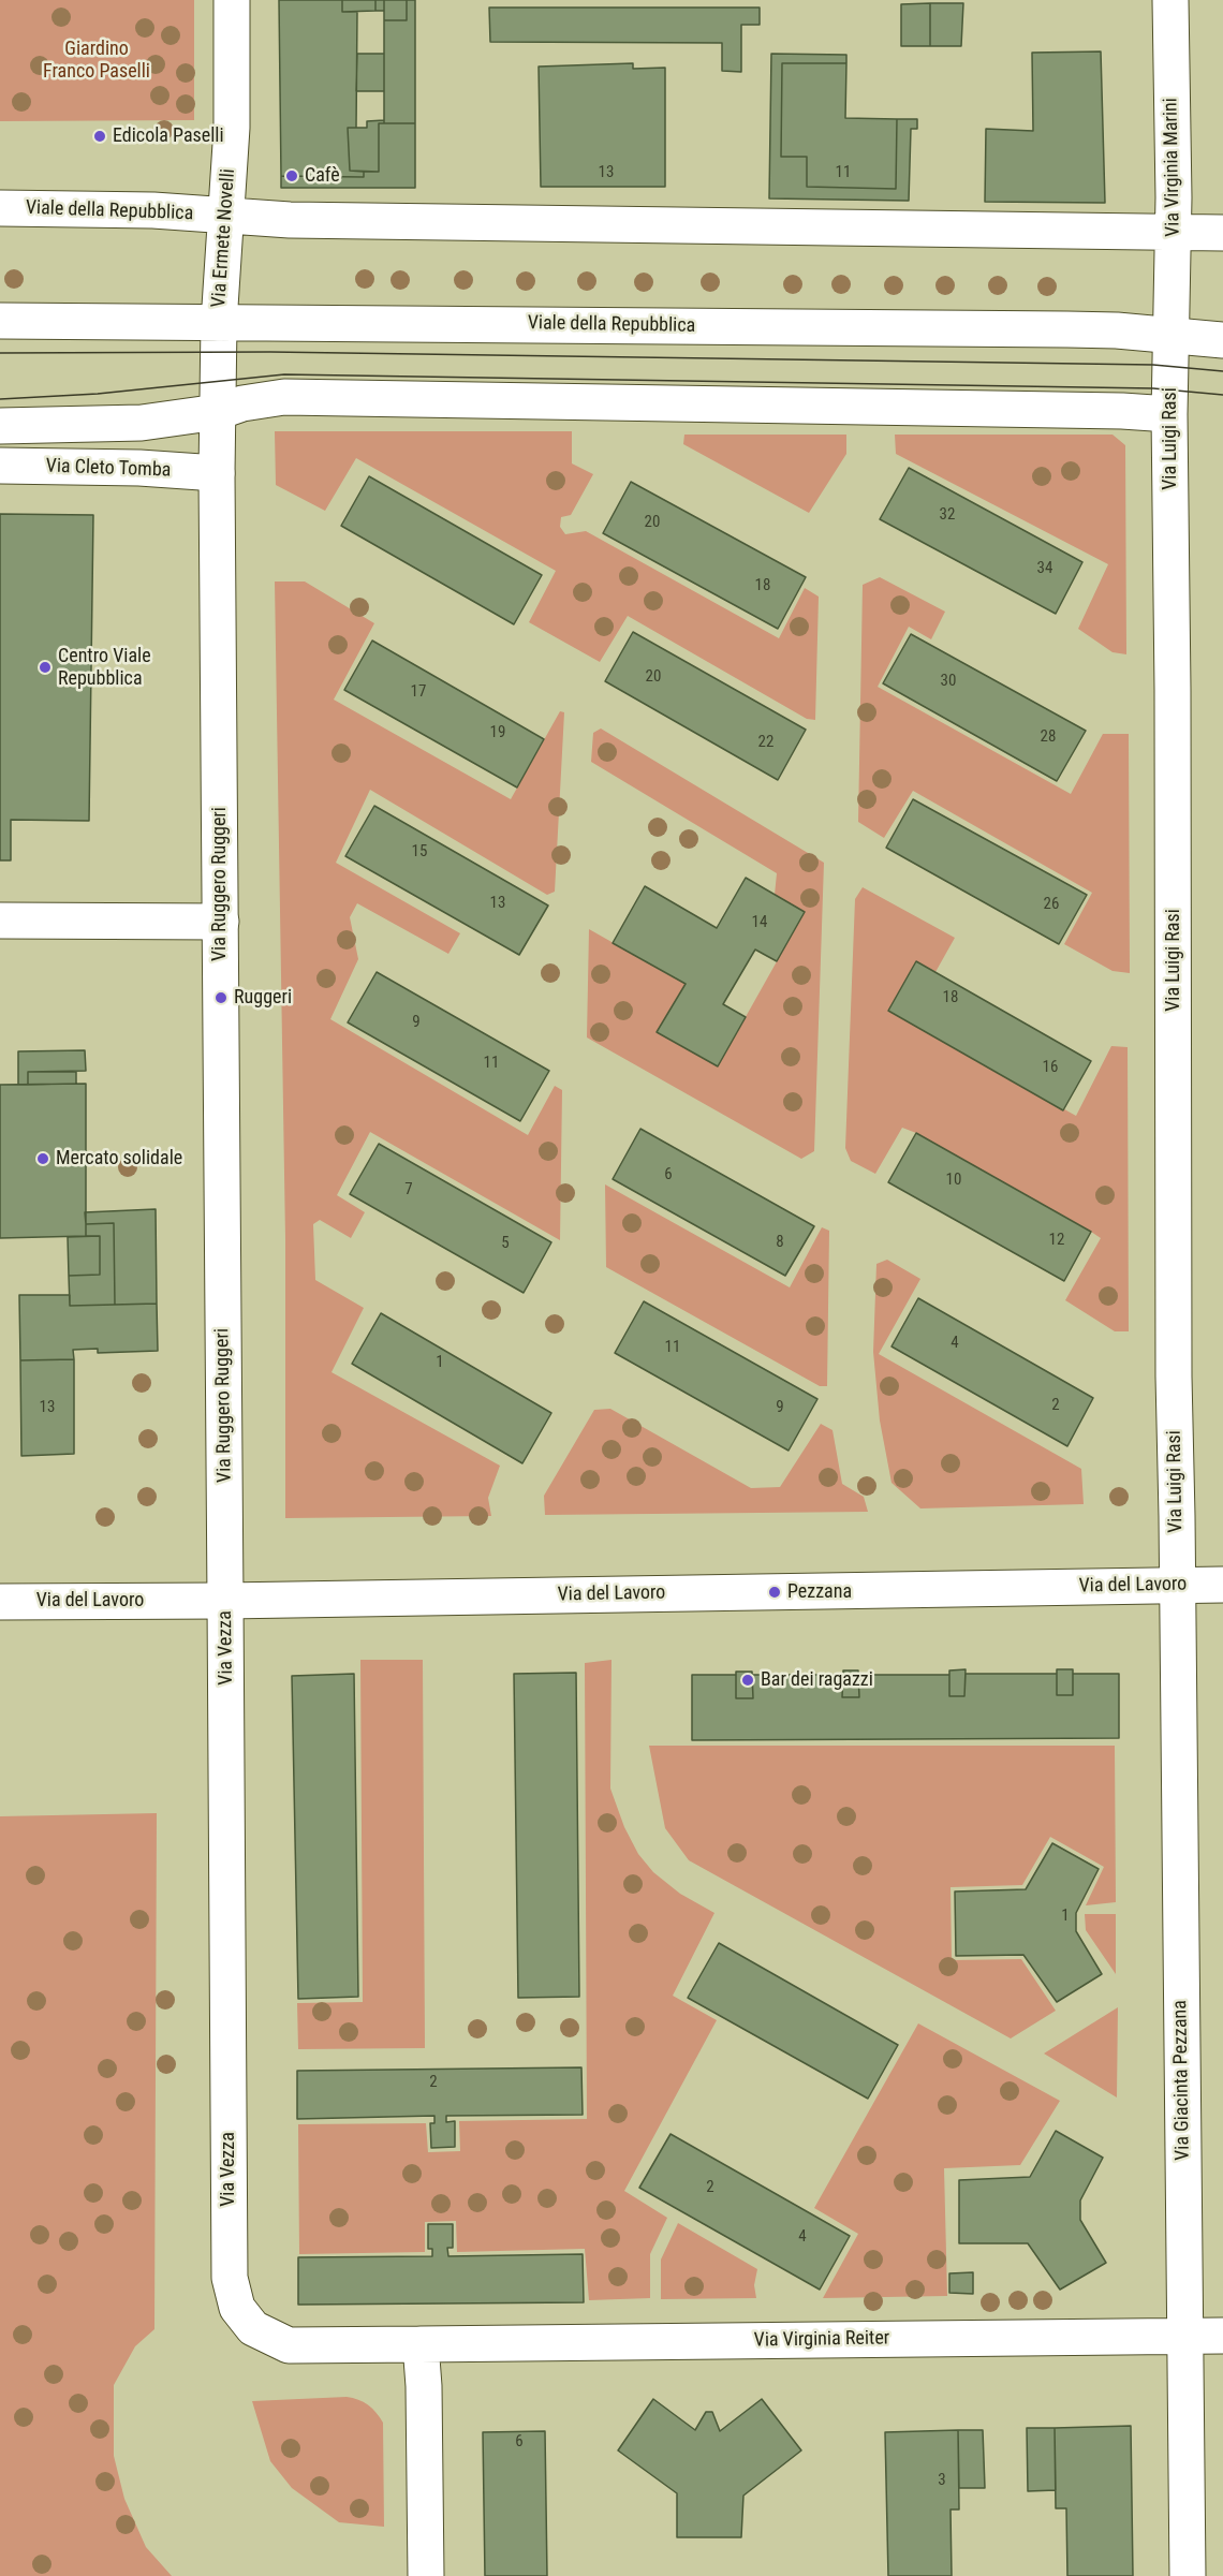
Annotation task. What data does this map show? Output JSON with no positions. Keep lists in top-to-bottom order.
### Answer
{
  "streets": {
    "street": [
      "Via Virginia Marini",
      "Viale della Repubblica",
      "Via Ermete Novelli",
      "Via Luigi Rasi",
      "Via Cleto Tomba",
      "Via Ruggero Ruggeri",
      "Via del Lavoro",
      "Via Vezza",
      "Via Giacinta Pezzana",
      "Via Virginia Reiter"
    ]
  },
  "crossings": [
    ["Via Virginia Marini", "Viale della Repubblica"],
    ["Via Virginia Marini", "Via Luigi Rasi"],
    ["Viale della Repubblica", "Via Ermete Novelli"],
    ["Viale della Repubblica", "Via Luigi Rasi"],
    ["Viale della Repubblica", "Via Ruggero Ruggeri"],
    ["Via Ermete Novelli", "Via Ruggero Ruggeri"],
    ["Via Luigi Rasi", "Via del Lavoro"],
    ["Via Luigi Rasi", "Via Giacinta Pezzana"],
    ["Via Cleto Tomba", "Via Ruggero Ruggeri"],
    ["Via Ruggero Ruggeri", "Via del Lavoro"],
    ["Via Ruggero Ruggeri", "Via Vezza"],
    ["Via del Lavoro", "Via Vezza"],
    ["Via del Lavoro", "Via Giacinta Pezzana"],
    ["Via Vezza", "Via Virginia Reiter"],
    ["Via Giacinta Pezzana", "Via Virginia Reiter"]
  ],
  "parks": ["Giardino Franco Paselli"],
  "places": [
    "Edicola Paselli",
    "Cafè",
    "Centro Viale Repubblica",
    "Ruggeri",
    "Mercato solidale",
    "Pezzana",
    "Bar dei ragazzi"
  ],
  "house_numbers": [
    "13",
    "11",
    "32",
    "20",
    "34",
    "18",
    "20",
    "30",
    "17",
    "19",
    "28",
    "22",
    "15",
    "13",
    "26",
    "14",
    "18",
    "9",
    "11",
    "16",
    "6",
    "10",
    "7",
    "12",
    "8",
    "5",
    "4",
    "11",
    "1",
    "2",
    "13",
    "9",
    "1",
    "2",
    "2",
    "4",
    "6",
    "3"
  ]
}
